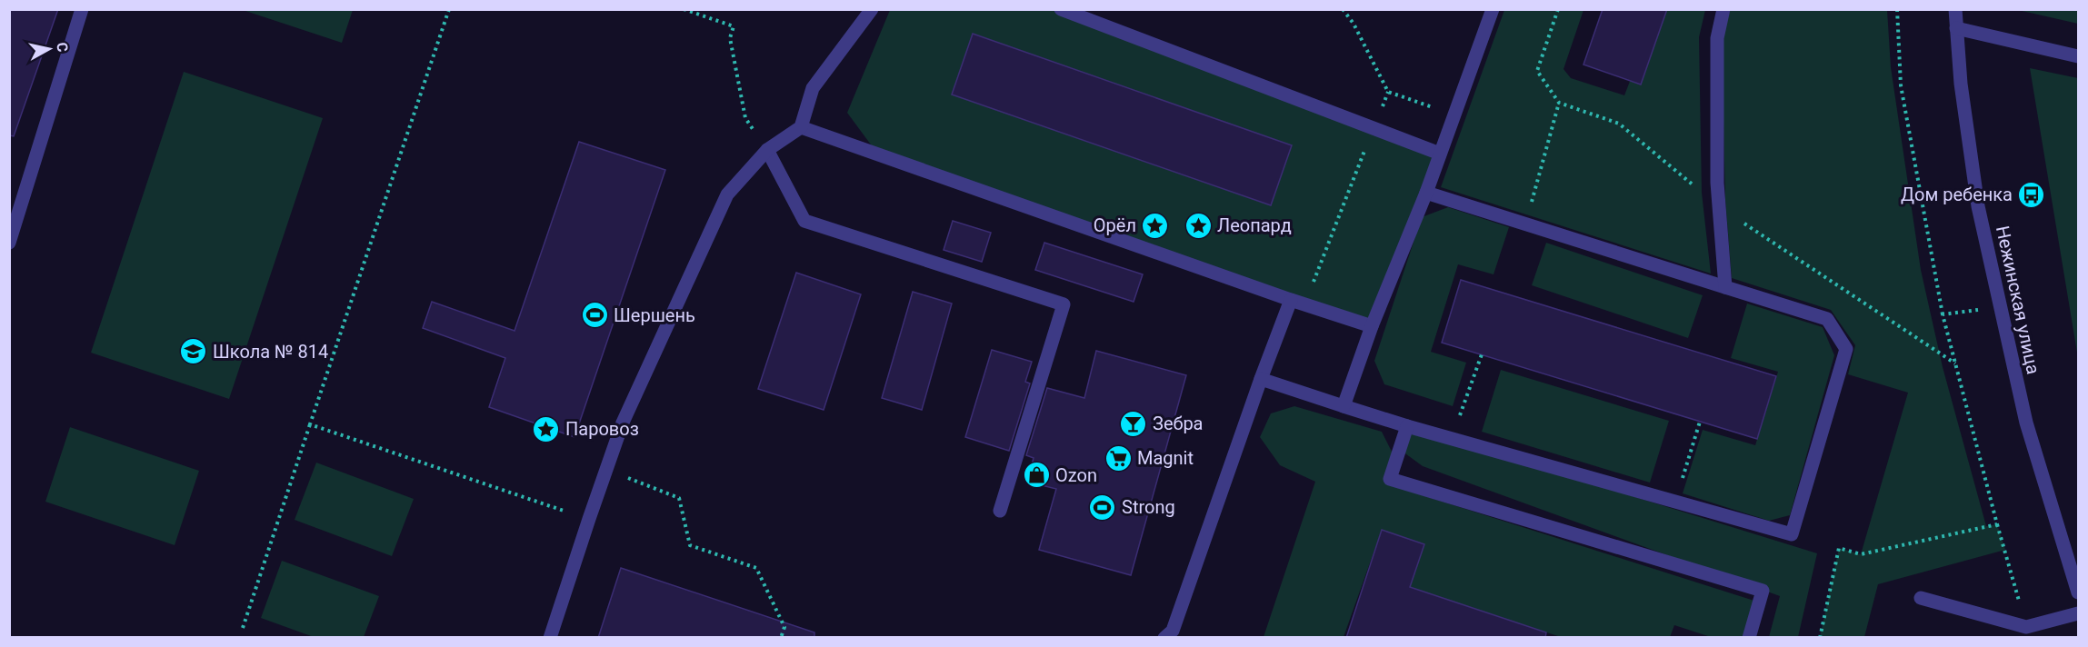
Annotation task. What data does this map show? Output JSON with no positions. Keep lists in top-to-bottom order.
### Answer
{
  "streets": {
    "street": ["Нежинская улица"]
  },
  "places": {
    "bus stop": ["Дом ребенка"],
    "place": ["Орёл", "Леопард", "Паровоз"],
    "sports": ["Шершень", "Strong"],
    "school or university": ["Школа № 814"],
    "bar": ["Зебра"],
    "supermarket": ["Magnit"],
    "shop": ["Ozon"]
  },
  "north": "right"
}
